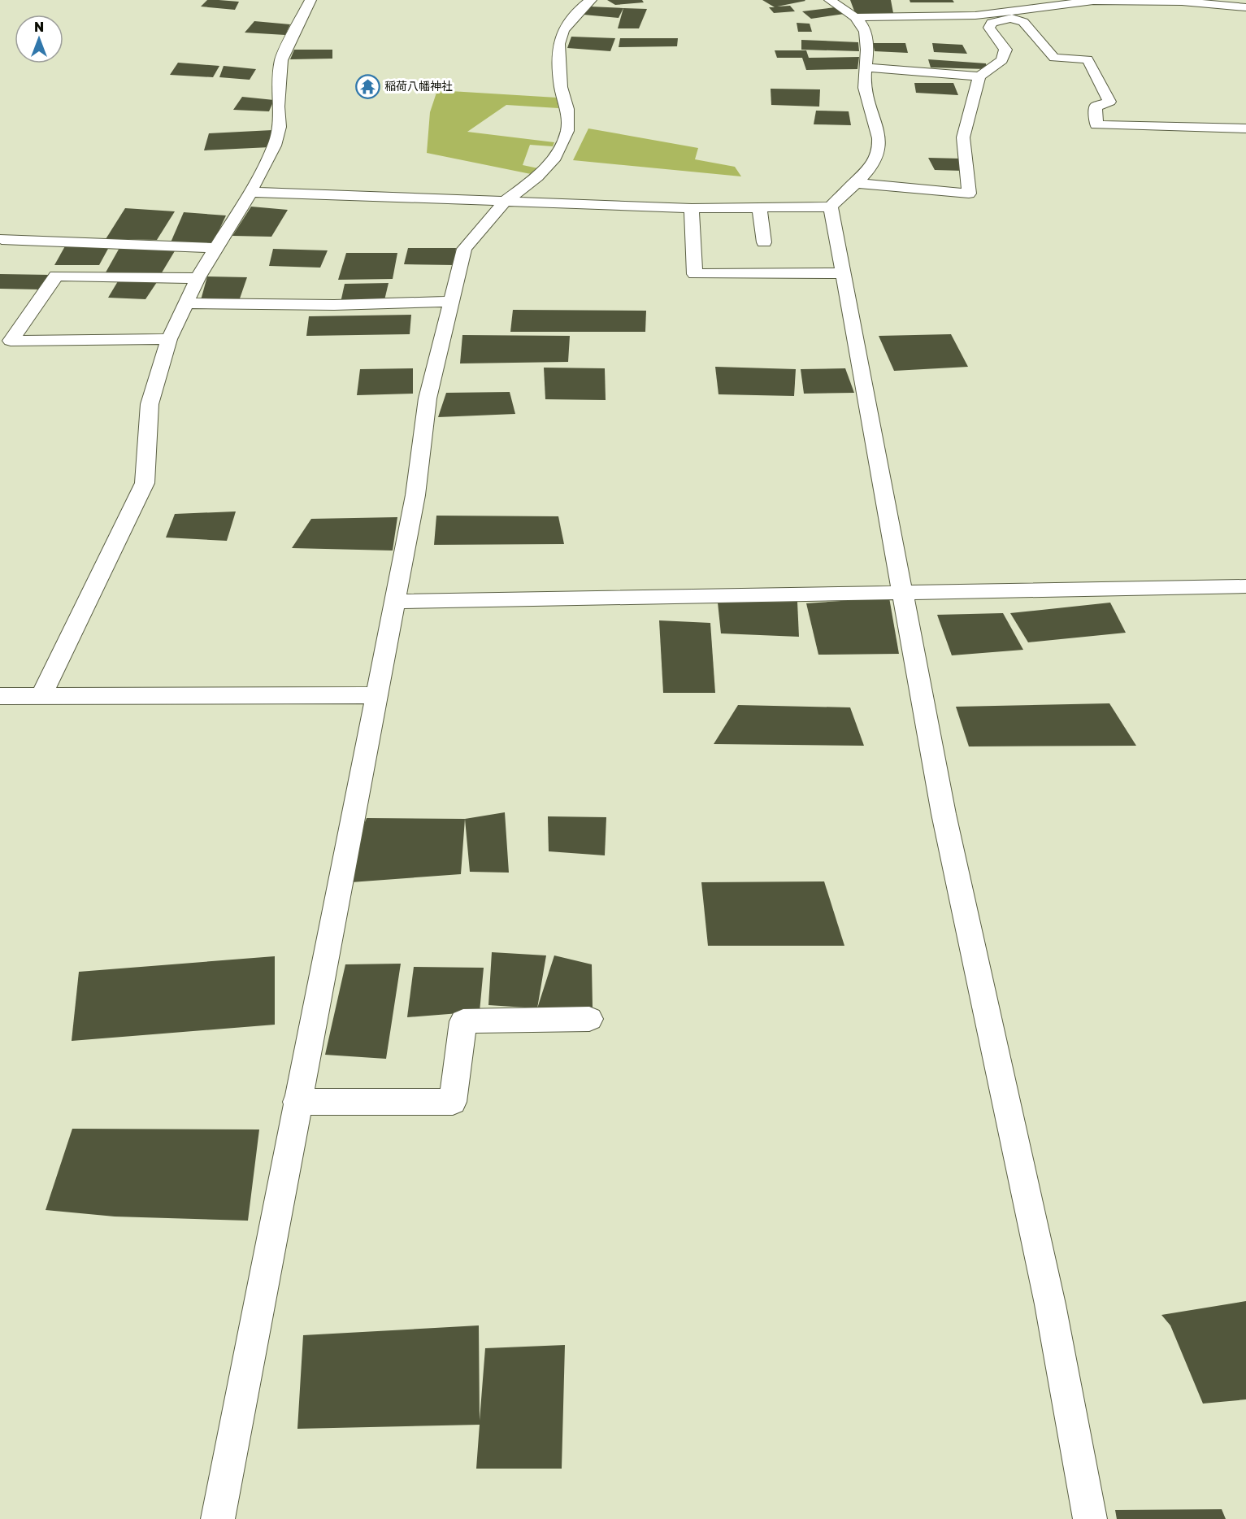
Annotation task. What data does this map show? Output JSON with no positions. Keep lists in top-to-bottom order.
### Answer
{
  "places": {
    "temple": ["稲荷八幡神社"]
  },
  "north": "top"
}
